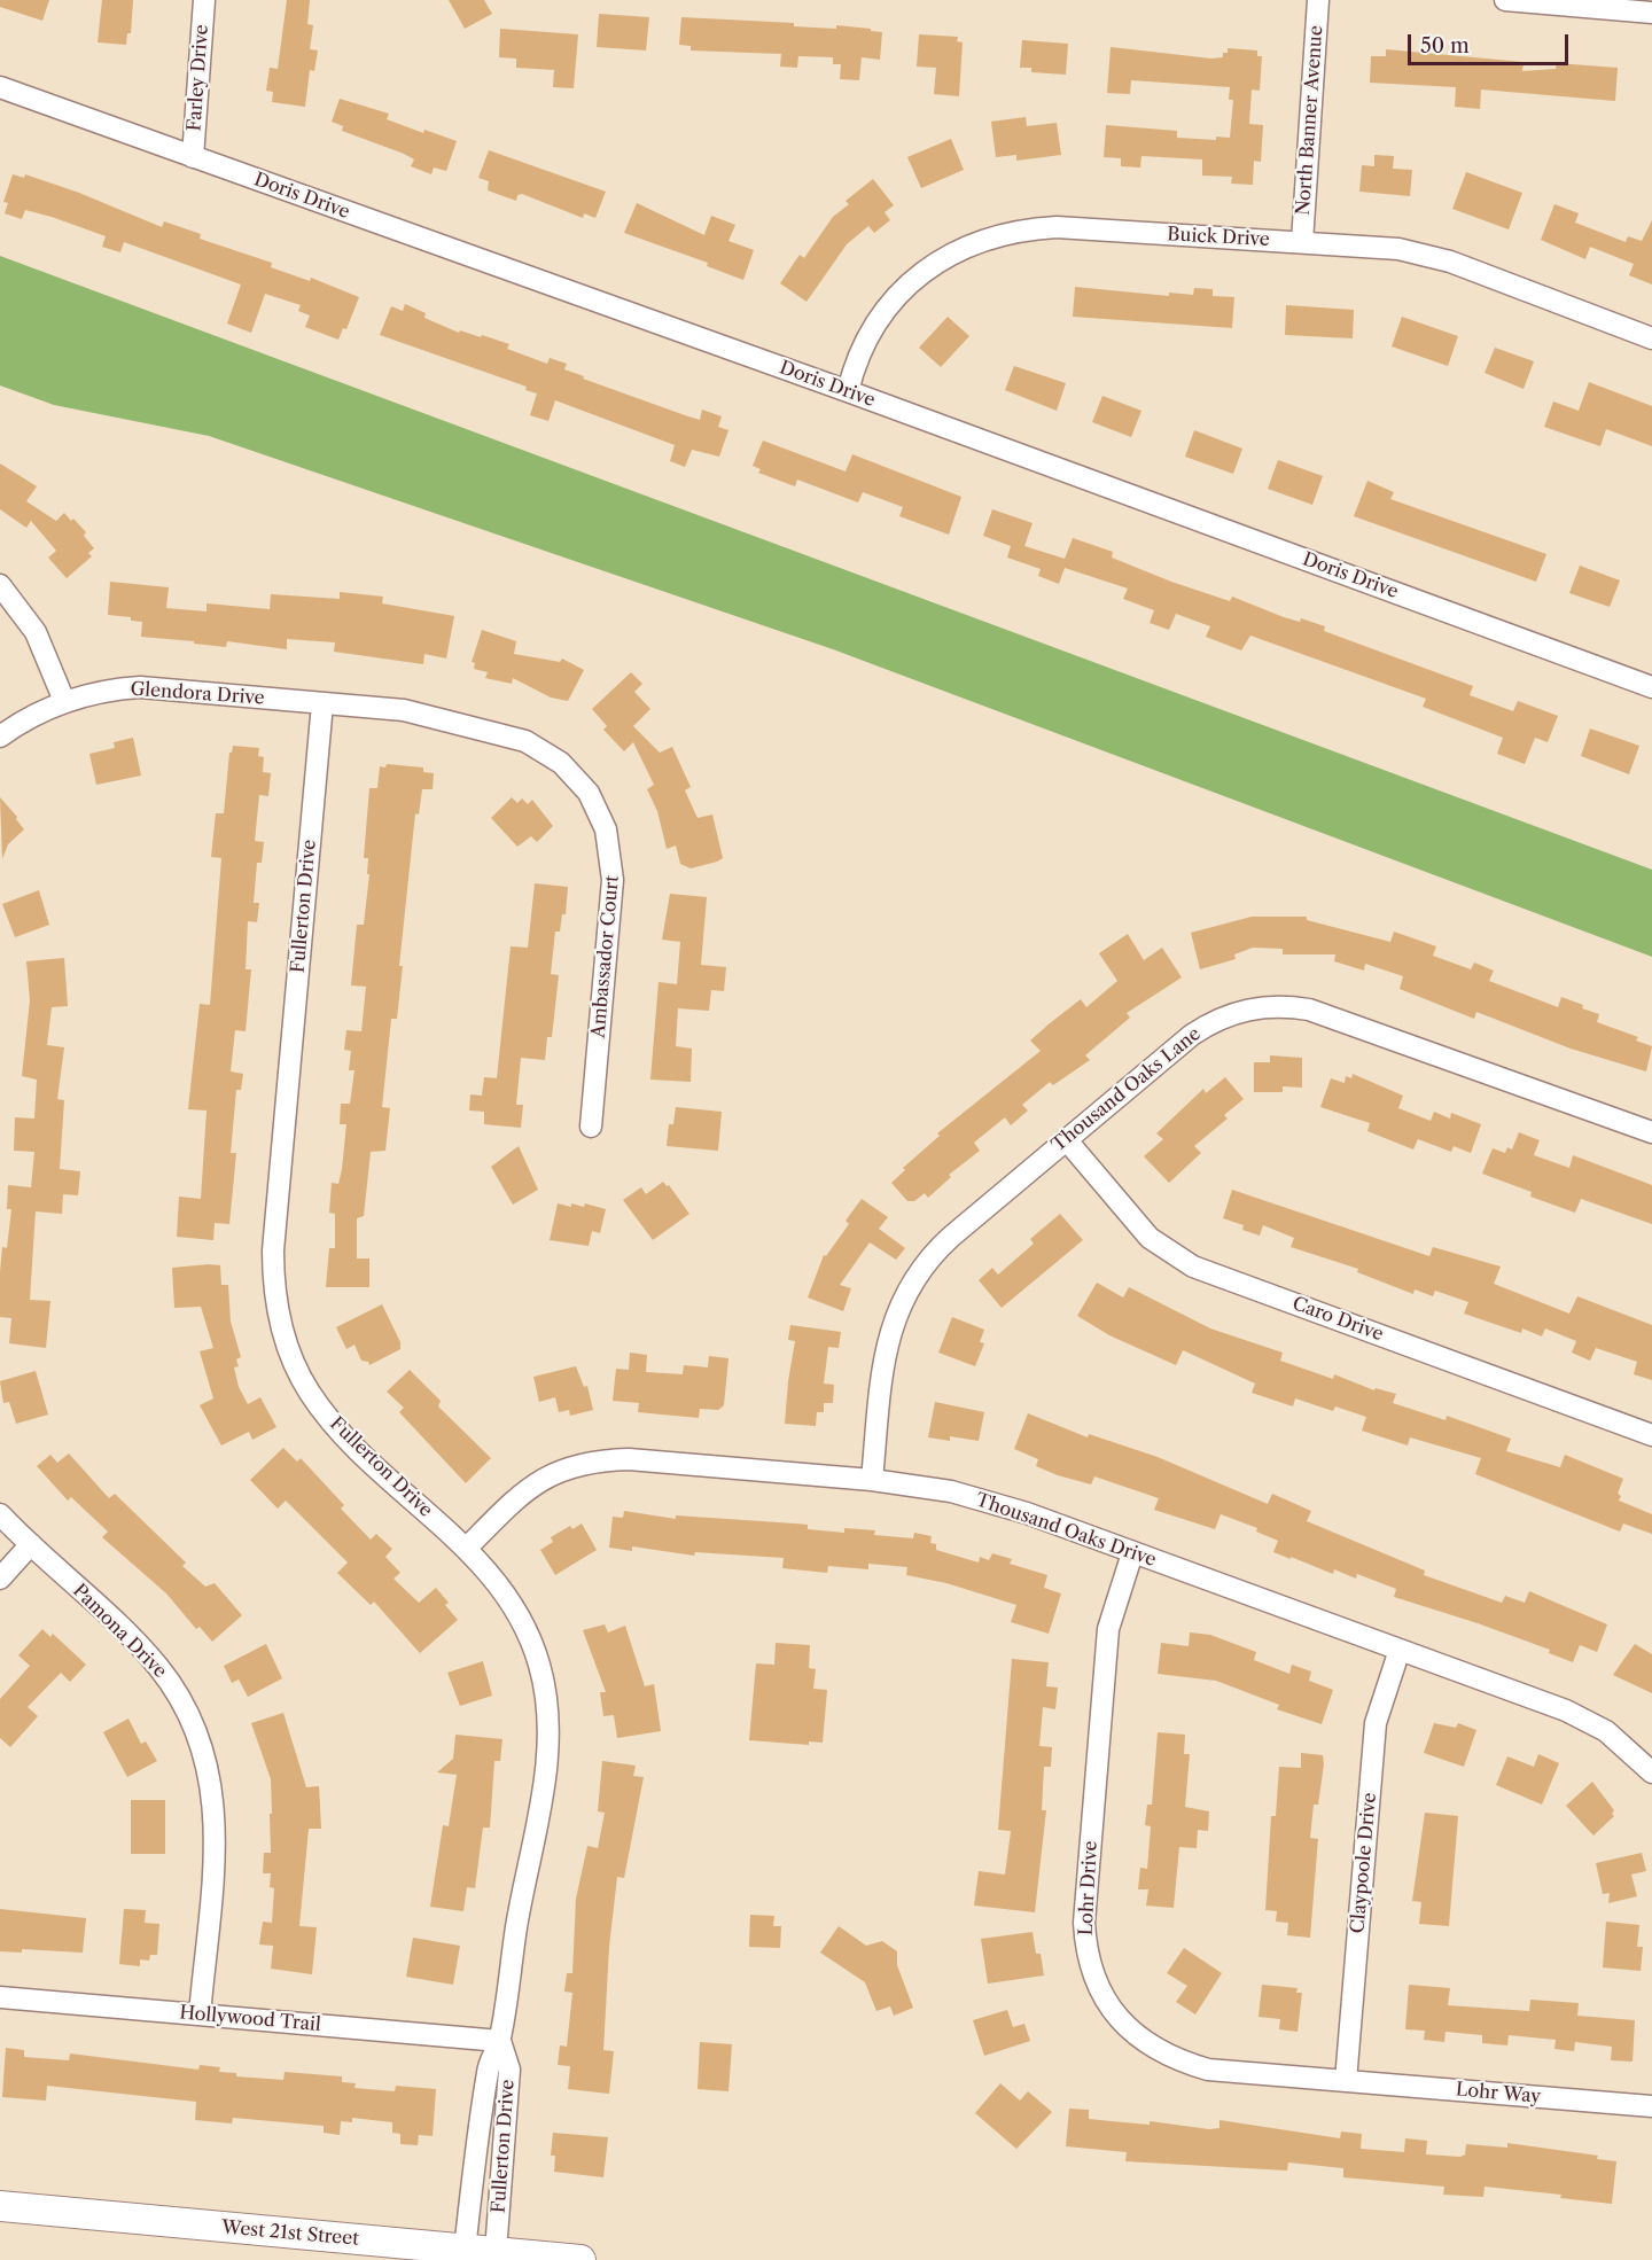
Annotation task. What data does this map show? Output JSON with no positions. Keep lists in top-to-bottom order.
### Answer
{
  "streets": {
    "street": [
      "Farley Drive",
      "North Banner Avenue",
      "Doris Drive",
      "Buick Drive",
      "Glendora Drive",
      "Fullerton Drive",
      "Ambassador Court",
      "Thousand Oaks Lane",
      "Caro Drive",
      "Thousand Oaks Drive",
      "Pamona Drive",
      "Claypoole Drive",
      "Lohr Drive",
      "Hollywood Trail",
      "Lohr Way",
      "West 21st Street"
    ]
  },
  "crossings": [
    ["Farley Drive", "Doris Drive"],
    ["North Banner Avenue", "Buick Drive"],
    ["Doris Drive", "Buick Drive"],
    ["Glendora Drive", "Fullerton Drive"],
    ["Glendora Drive", "Ambassador Court"],
    ["Fullerton Drive", "Ambassador Court"],
    ["Fullerton Drive", "Thousand Oaks Drive"],
    ["Fullerton Drive", "Hollywood Trail"],
    ["Fullerton Drive", "West 21st Street"],
    ["Thousand Oaks Lane", "Caro Drive"],
    ["Thousand Oaks Lane", "Thousand Oaks Drive"],
    ["Thousand Oaks Drive", "Claypoole Drive"],
    ["Thousand Oaks Drive", "Lohr Drive"],
    ["Pamona Drive", "Hollywood Trail"],
    ["Claypoole Drive", "Lohr Drive"],
    ["Claypoole Drive", "Lohr Way"],
    ["Lohr Drive", "Lohr Way"]
  ],
  "scale_bar": "50 m"
}
